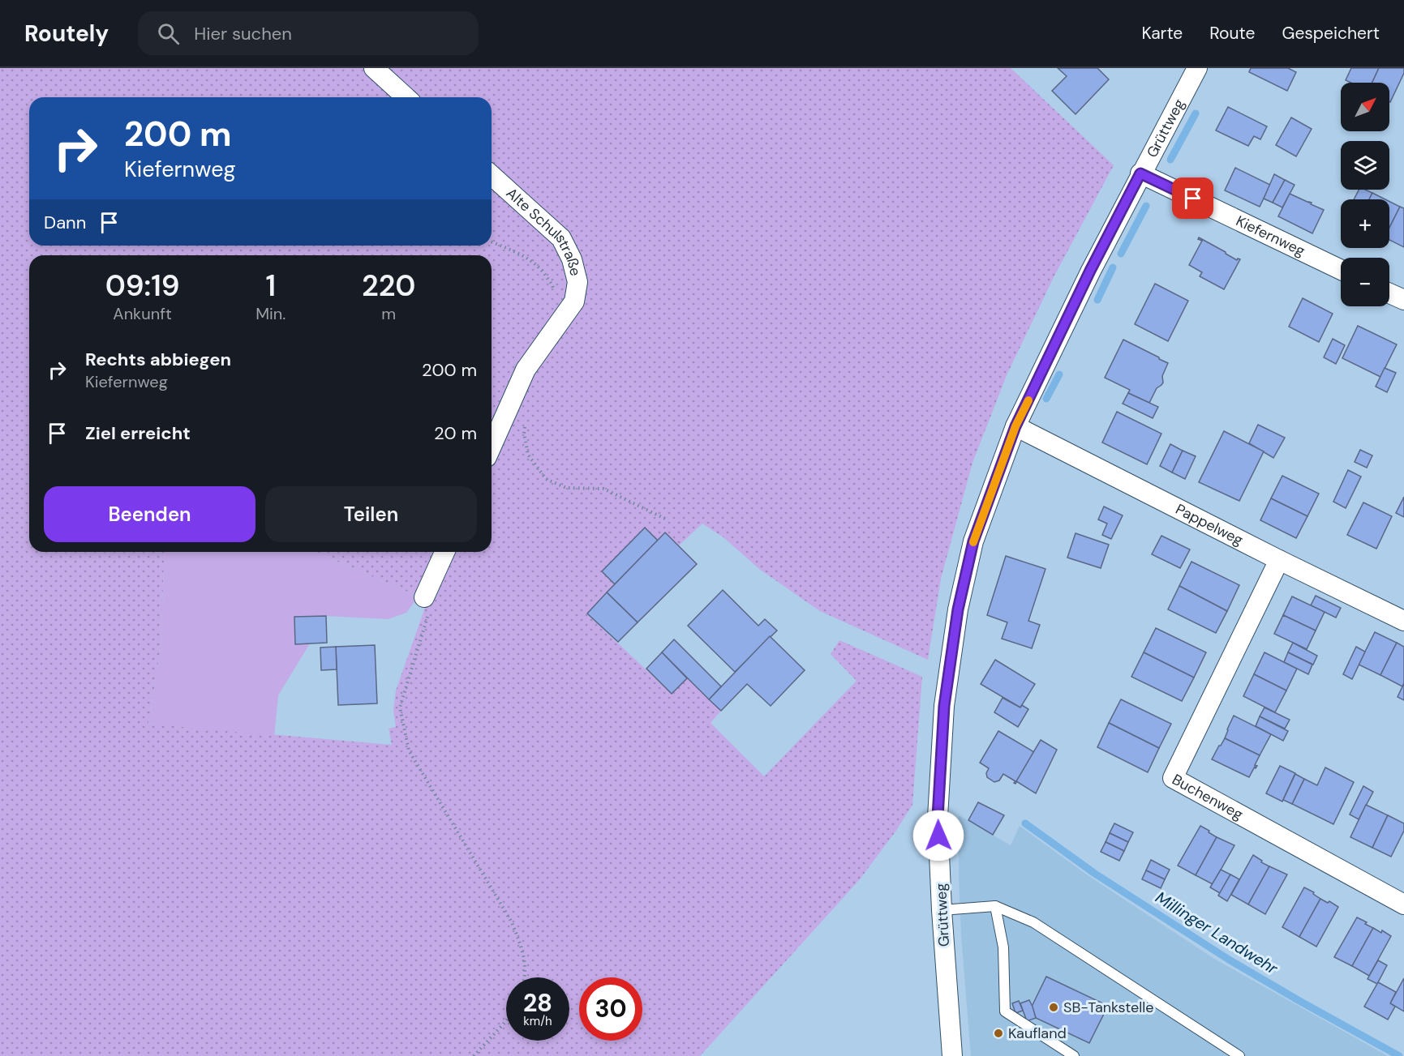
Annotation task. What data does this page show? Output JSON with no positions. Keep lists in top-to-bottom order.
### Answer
{
  "streets": {
    "street": [
      "Grüttweg",
      "Alte Schulstraße",
      "Kiefernweg",
      "Pappelweg",
      "Buchenweg"
    ]
  },
  "crossings": [
    ["Grüttweg", "Kiefernweg"],
    ["Grüttweg", "Pappelweg"],
    ["Pappelweg", "Buchenweg"]
  ],
  "water": ["Millinger Landwehr"],
  "places": ["SB-Tankstelle", "Kaufland"],
  "north": "top right",
  "page": {
    "header": "Routely",
    "search": "Hier suchen",
    "nav": ["Karte", "Route", "Gespeichert"],
    "map_buttons": ["+", "−"],
    "turn": ["200 m", "Kiefernweg"],
    "then": "Dann",
    "eta": [
      "09:19",
      "Ankunft",
      "1",
      "Min.",
      "220",
      "m"
    ],
    "list": [
      {
        "name": "Rechts abbiegen",
        "note": "Kiefernweg",
        "value": "200 m"
      },
      {
        "name": "Ziel erreicht",
        "value": "20 m"
      }
    ],
    "buttons": ["Beenden", "Teilen"],
    "speed": "28 km/h",
    "limit": "30"
  }
}
